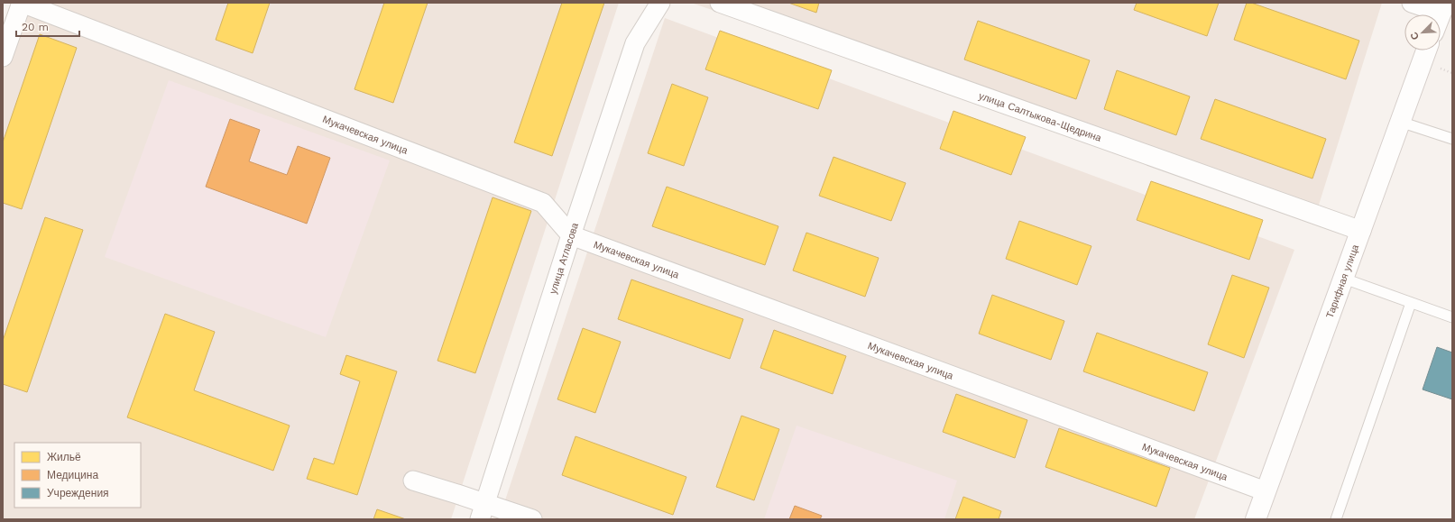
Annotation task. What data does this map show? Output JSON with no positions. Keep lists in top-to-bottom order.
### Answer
{
  "streets": {
    "street": [
      "улица Салтыкова-Щедрина",
      "Мукачевская улица",
      "улица Атласова",
      "Тарифная улица"
    ]
  },
  "crossings": [
    ["улица Салтыкова-Щедрина", "Тарифная улица"],
    ["Мукачевская улица", "улица Атласова"],
    ["Мукачевская улица", "Тарифная улица"]
  ],
  "legend": ["Жильё", "Медицина", "Учреждения"],
  "scale_bar": "20 m",
  "north": "bottom left"
}
